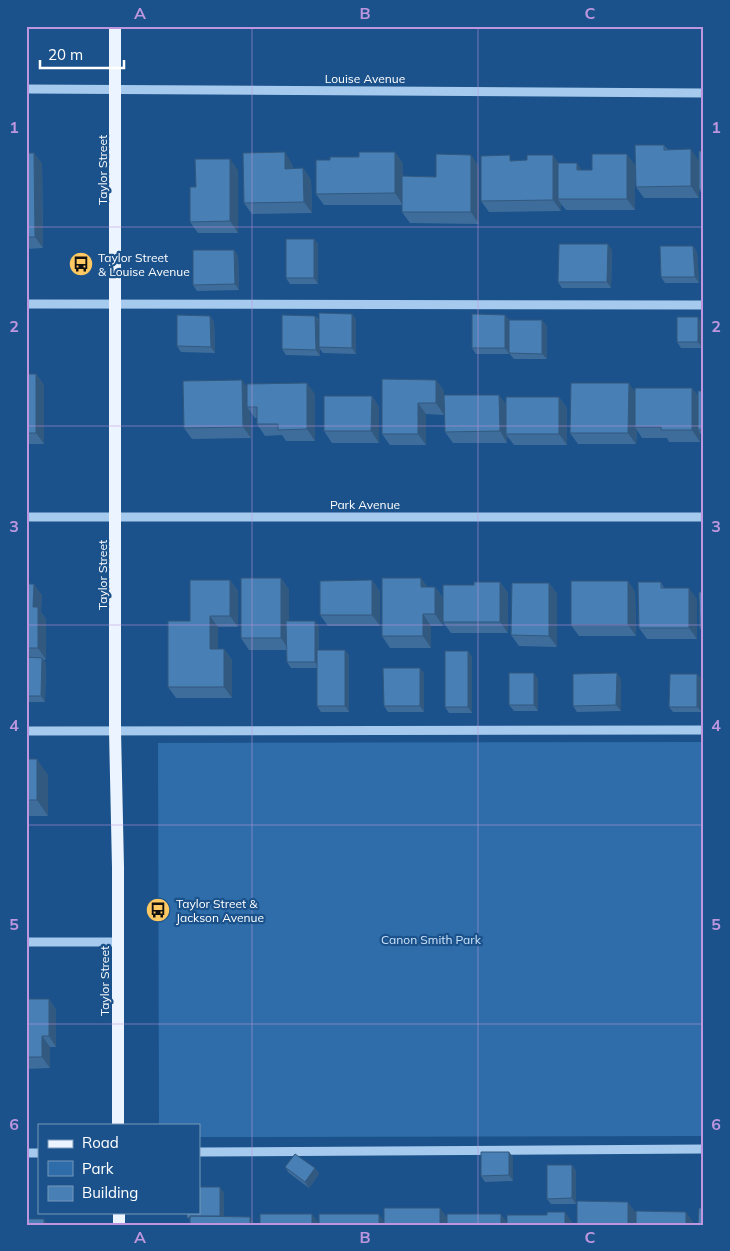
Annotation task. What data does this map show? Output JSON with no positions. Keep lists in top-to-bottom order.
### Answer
{
  "streets": {
    "main road": ["Taylor Street"],
    "street": ["Louise Avenue", "Park Avenue"]
  },
  "crossings": [
    ["Louise Avenue", "Taylor Street"],
    ["Taylor Street", "Park Avenue"]
  ],
  "parks": ["Canon Smith Park"],
  "places": {
    "bus stop": ["Taylor Street & Louise Avenue", "Taylor Street & Jackson Avenue"]
  },
  "legend": ["Road", "Park", "Building"],
  "scale_bar": "20 m",
  "grid": {
    "columns": ["A", "B", "C"],
    "rows": [
      "1",
      "2",
      "3",
      "4",
      "5",
      "6"
    ]
  }
}
